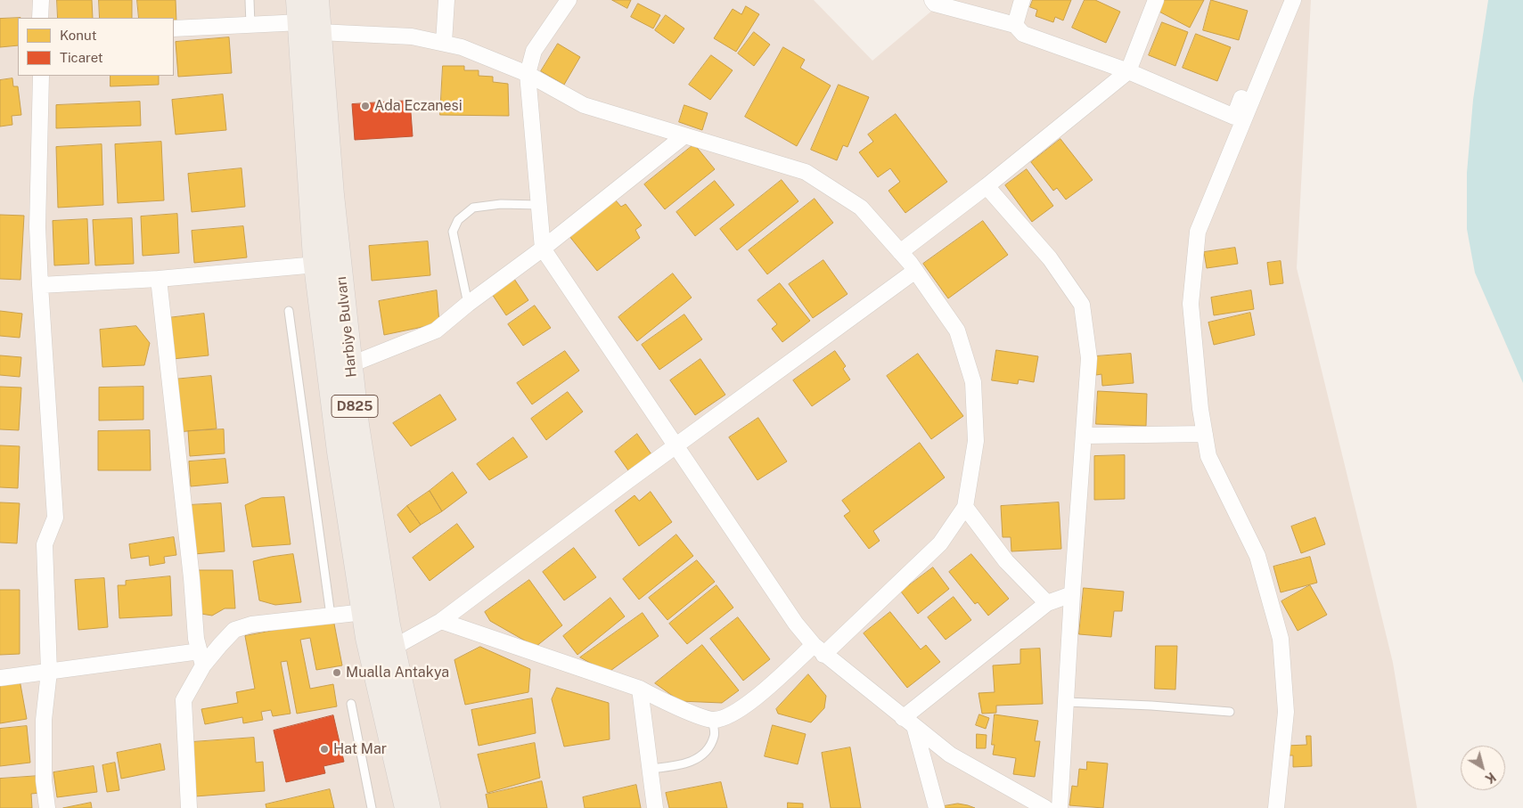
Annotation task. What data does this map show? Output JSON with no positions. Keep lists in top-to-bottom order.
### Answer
{
  "streets": {
    "main road": ["Harbiye Bulvarı", "D825"]
  },
  "places": ["Ada Eczanesi", "Mualla Antakya", "Hat Mar"],
  "legend": ["Konut", "Ticaret"],
  "north": "bottom right"
}
